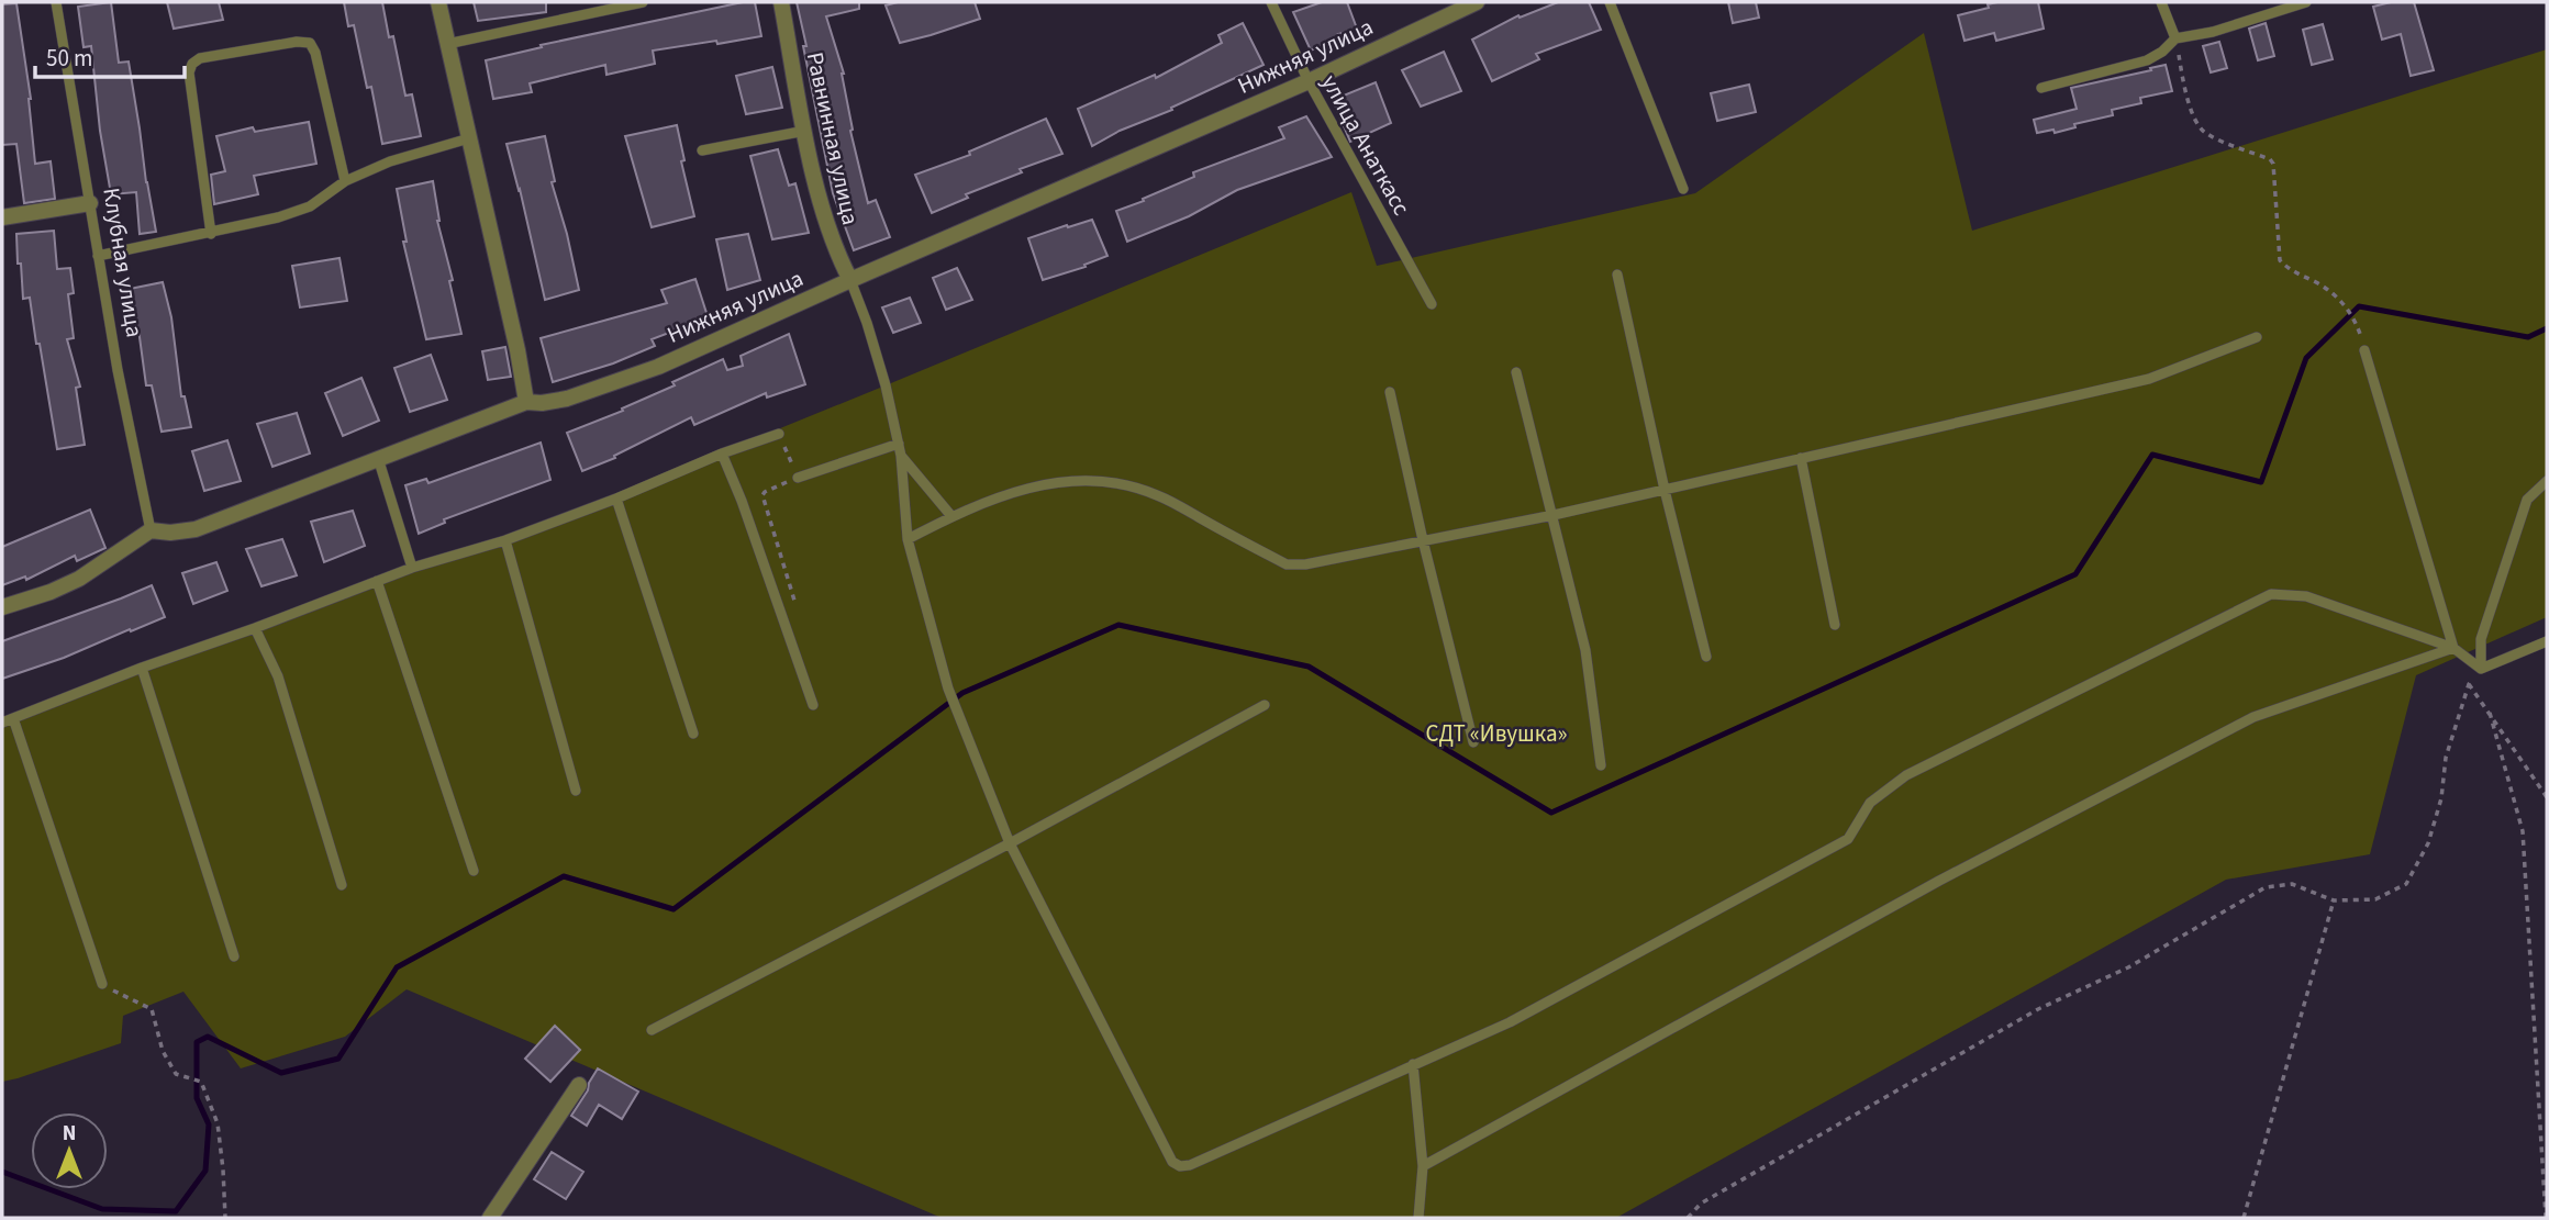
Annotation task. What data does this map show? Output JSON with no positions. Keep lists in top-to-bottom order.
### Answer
{
  "streets": {
    "street": ["Нижняя улица", "Равнинная улица"],
    "lane": ["улица Анаткасс", "Клубная улица"]
  },
  "crossings": [
    ["Нижняя улица", "Равнинная улица"],
    ["Нижняя улица", "улица Анаткасс"],
    ["Нижняя улица", "Клубная улица"]
  ],
  "parks": ["СДТ «Ивушка»"],
  "scale_bar": "50 m",
  "north": "top"
}
